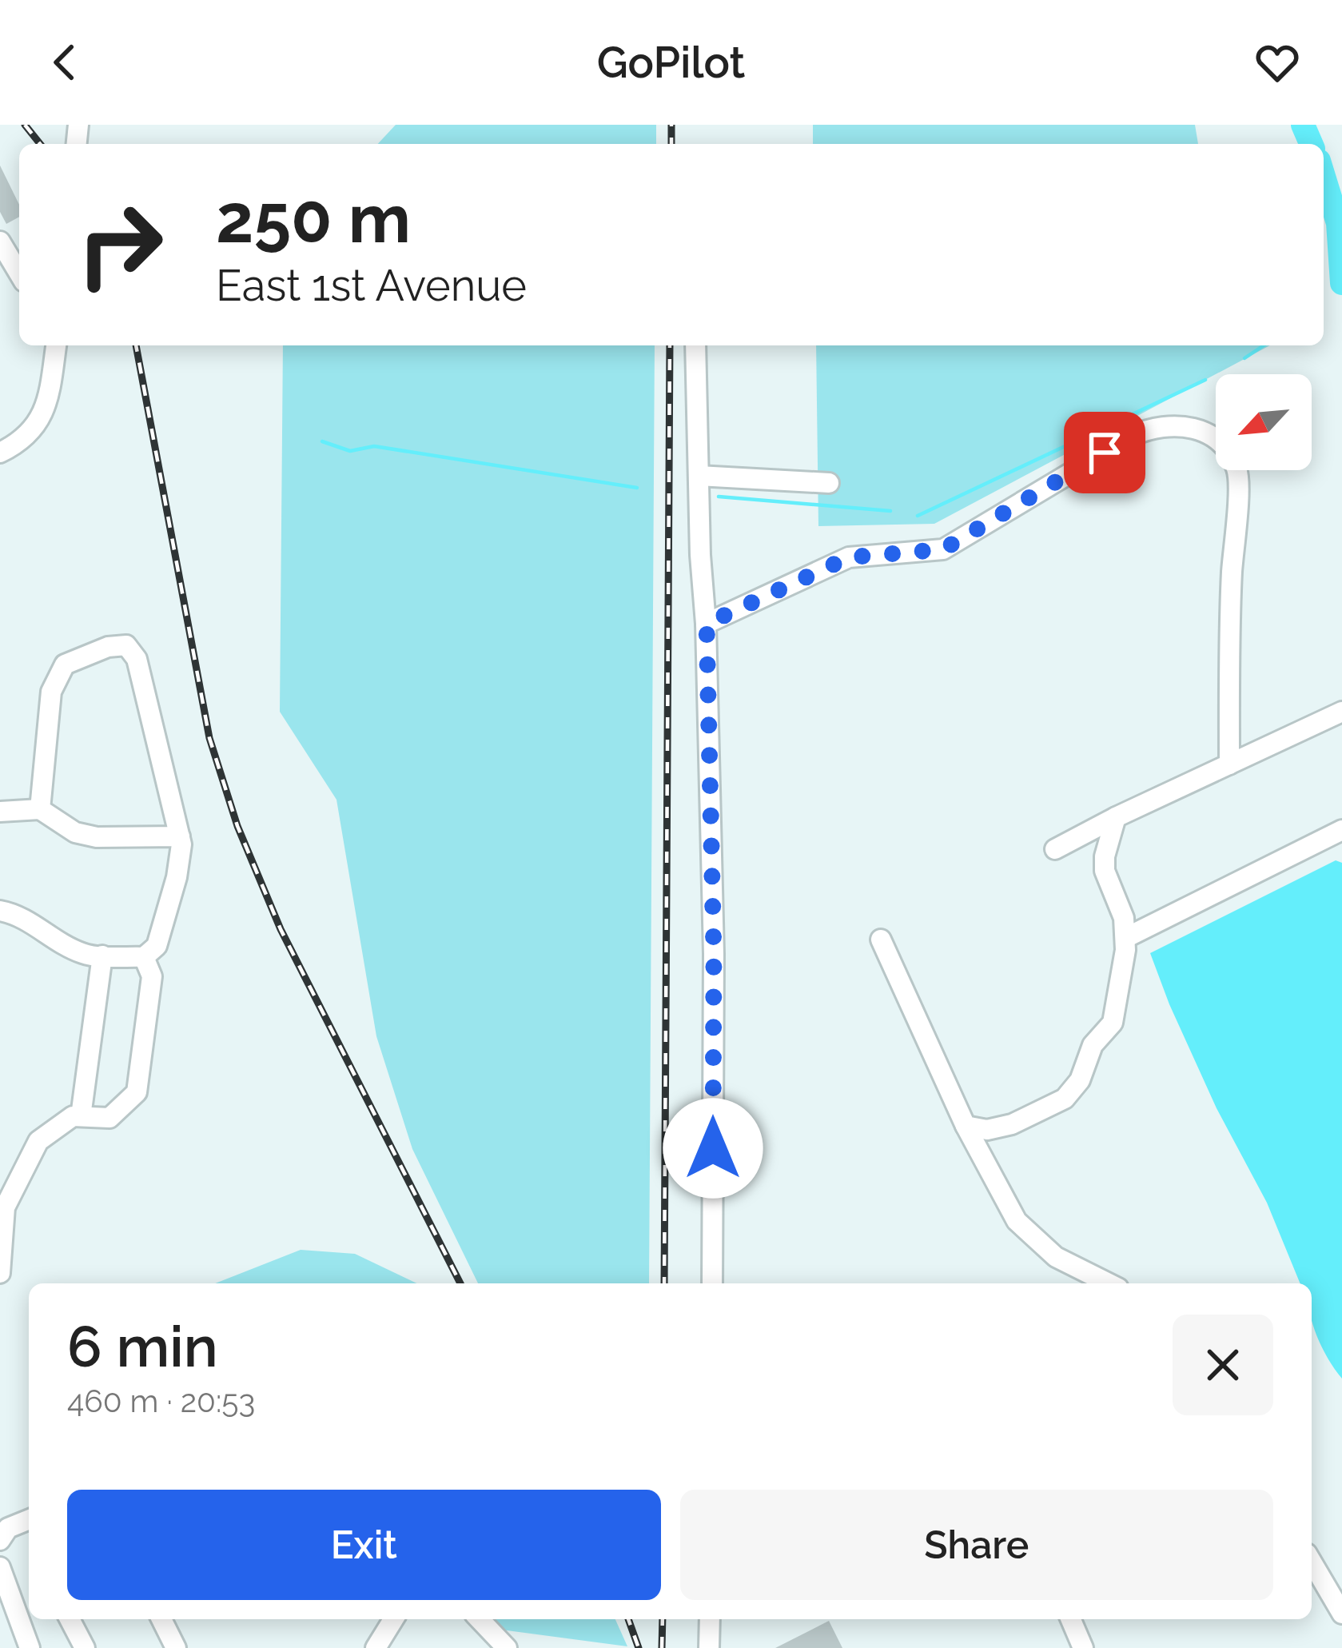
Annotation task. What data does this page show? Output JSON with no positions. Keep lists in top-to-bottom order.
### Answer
{
  "north": "bottom left",
  "page": {
    "header": "GoPilot",
    "turn": ["250 m", "East 1st Avenue"],
    "heading": ["6 min", "460 m · 20:53"],
    "buttons": ["Exit", "Share"]
  }
}
